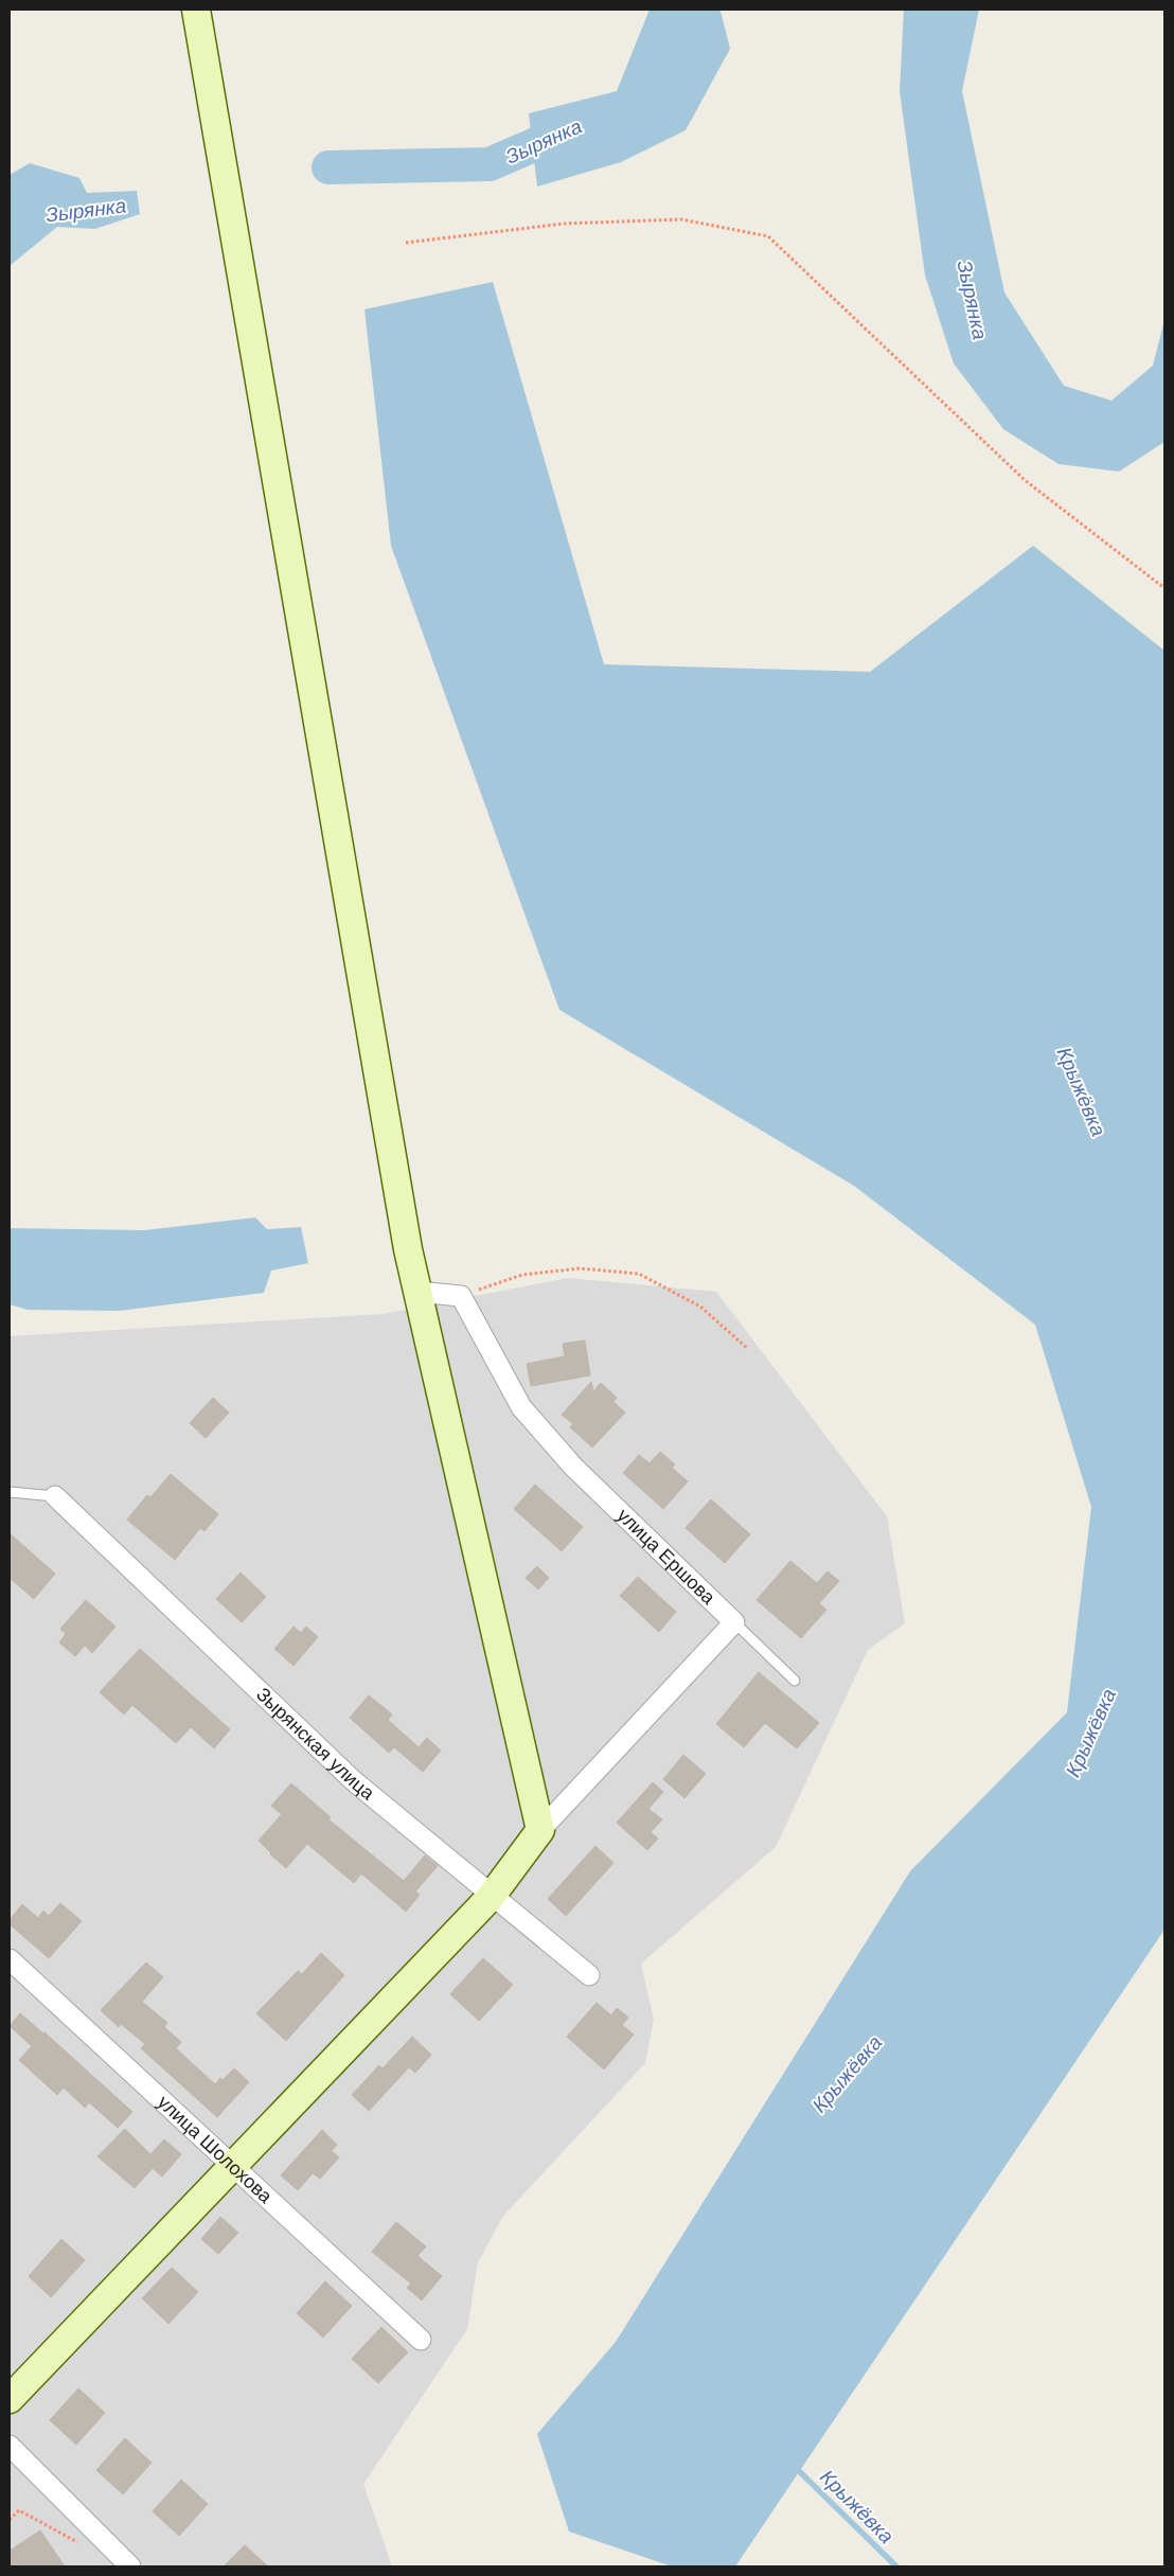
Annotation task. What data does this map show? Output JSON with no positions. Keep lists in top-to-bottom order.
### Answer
{
  "streets": {
    "street": ["улица Ершова", "Зырянская улица", "улица Шолохова"]
  },
  "water": ["Зырянка", "Крыжёвка"]
}
